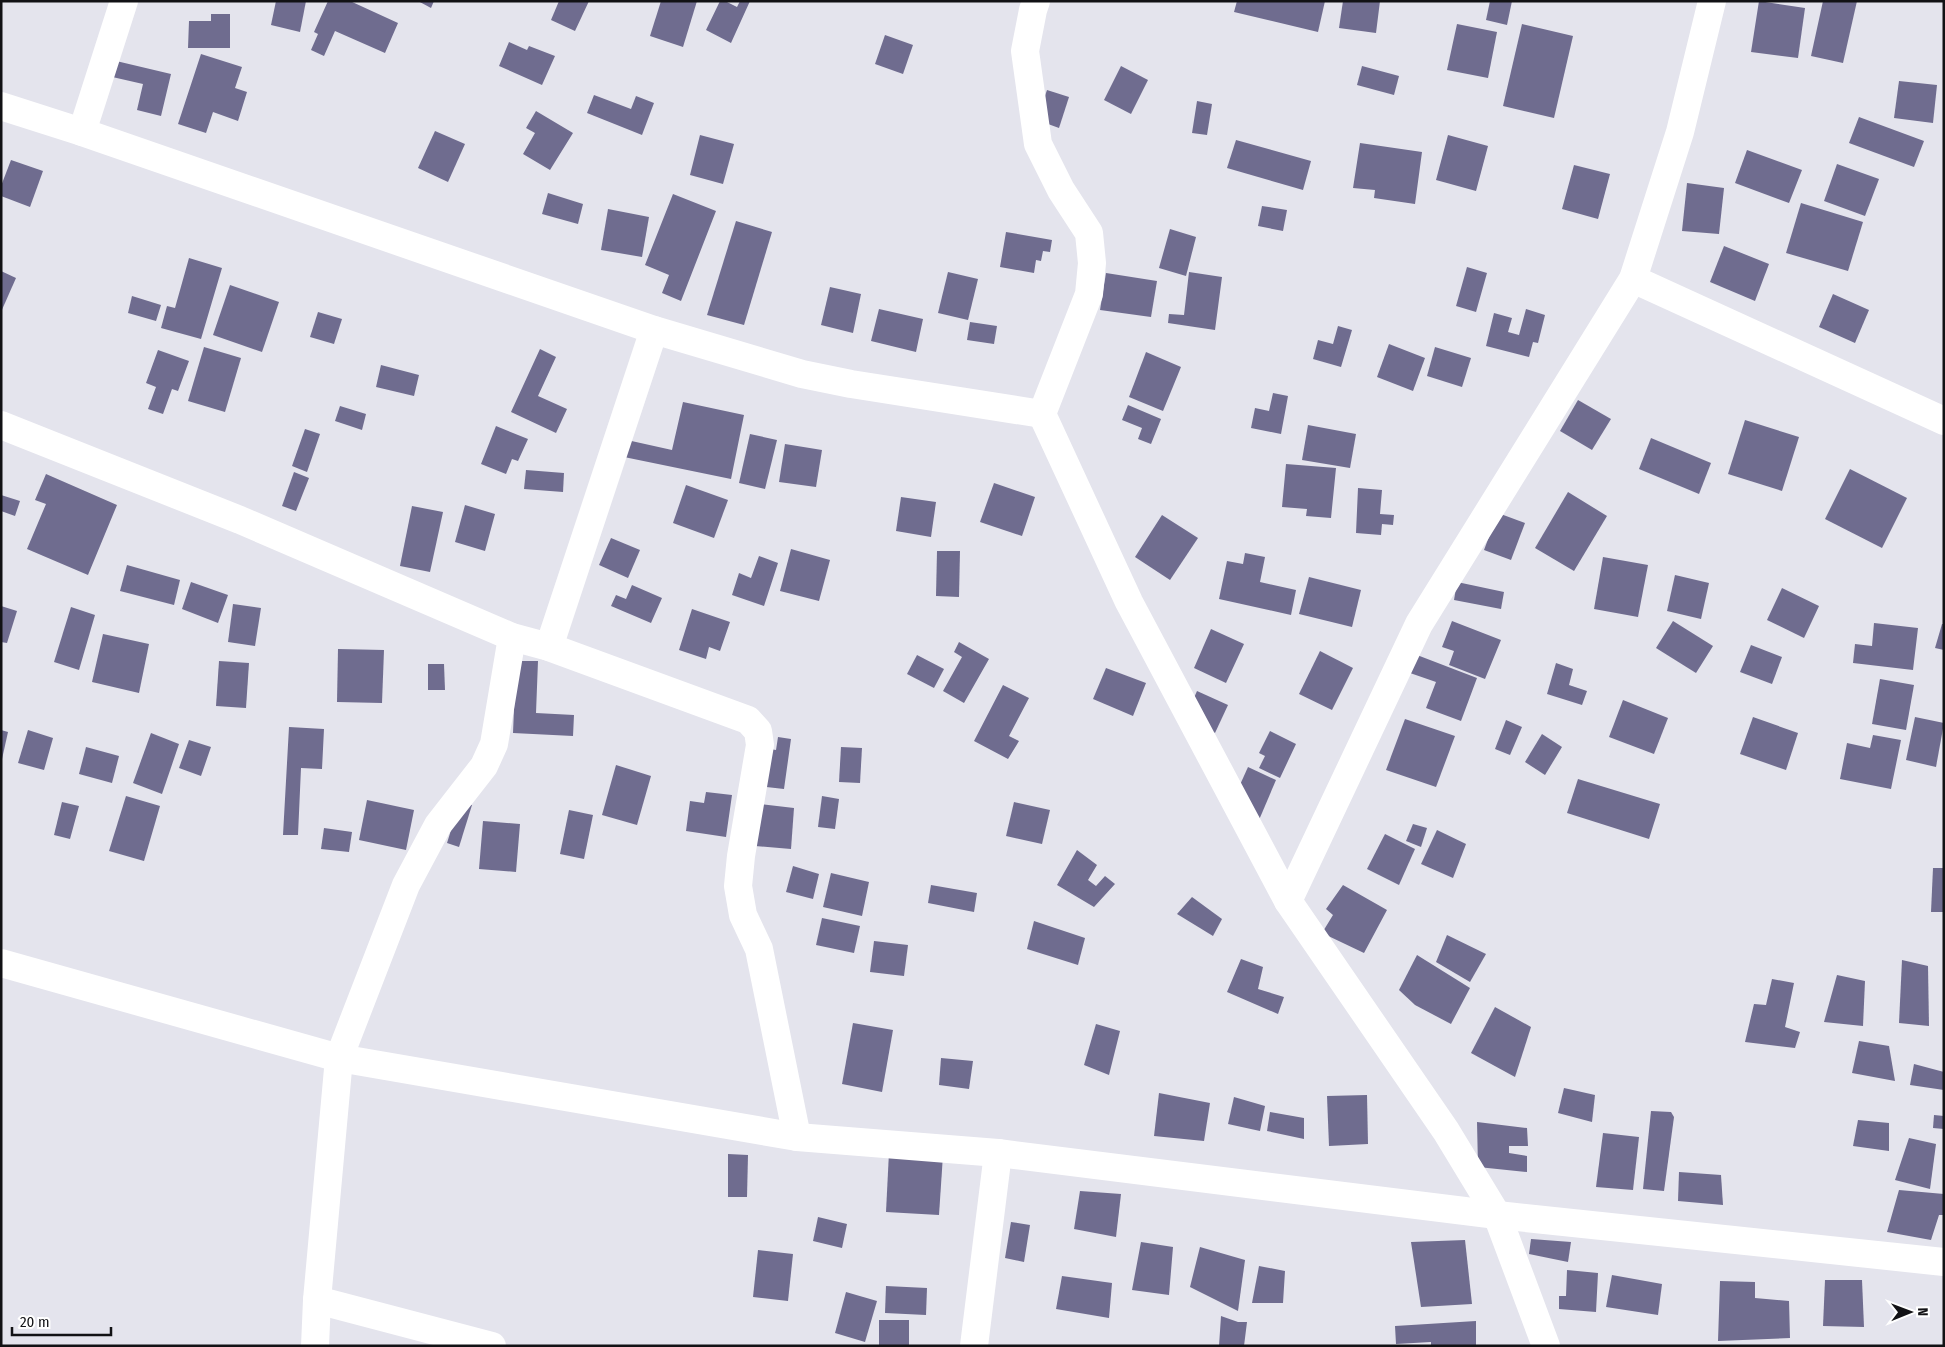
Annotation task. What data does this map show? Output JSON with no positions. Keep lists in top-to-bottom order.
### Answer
{
  "scale_bar": "20 m",
  "north": "right"
}
